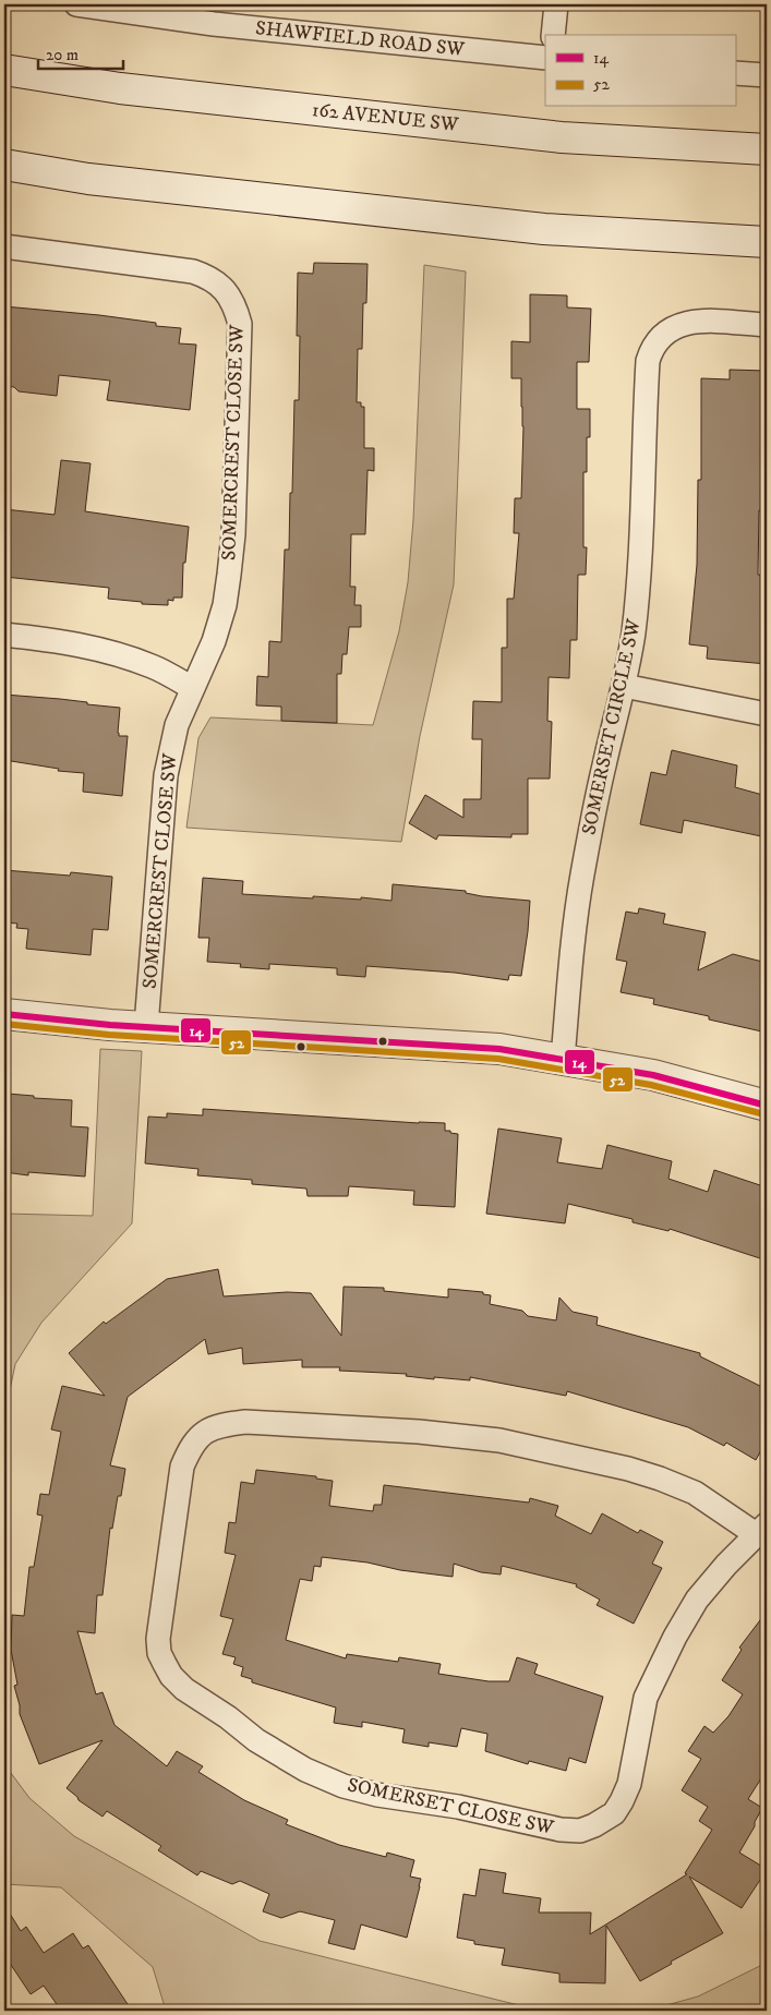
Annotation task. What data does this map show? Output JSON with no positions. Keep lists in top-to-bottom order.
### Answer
{
  "streets": {
    "main road": ["162 AVENUE SW"],
    "street": [
      "SHAWFIELD ROAD SW",
      "SOMERCREST CLOSE SW",
      "SOMERSET CIRCLE SW",
      "SOMERSET CLOSE SW"
    ]
  },
  "lines": ["transit line 14", "transit line 52"],
  "legend": ["14", "52"],
  "scale_bar": "20 m"
}
